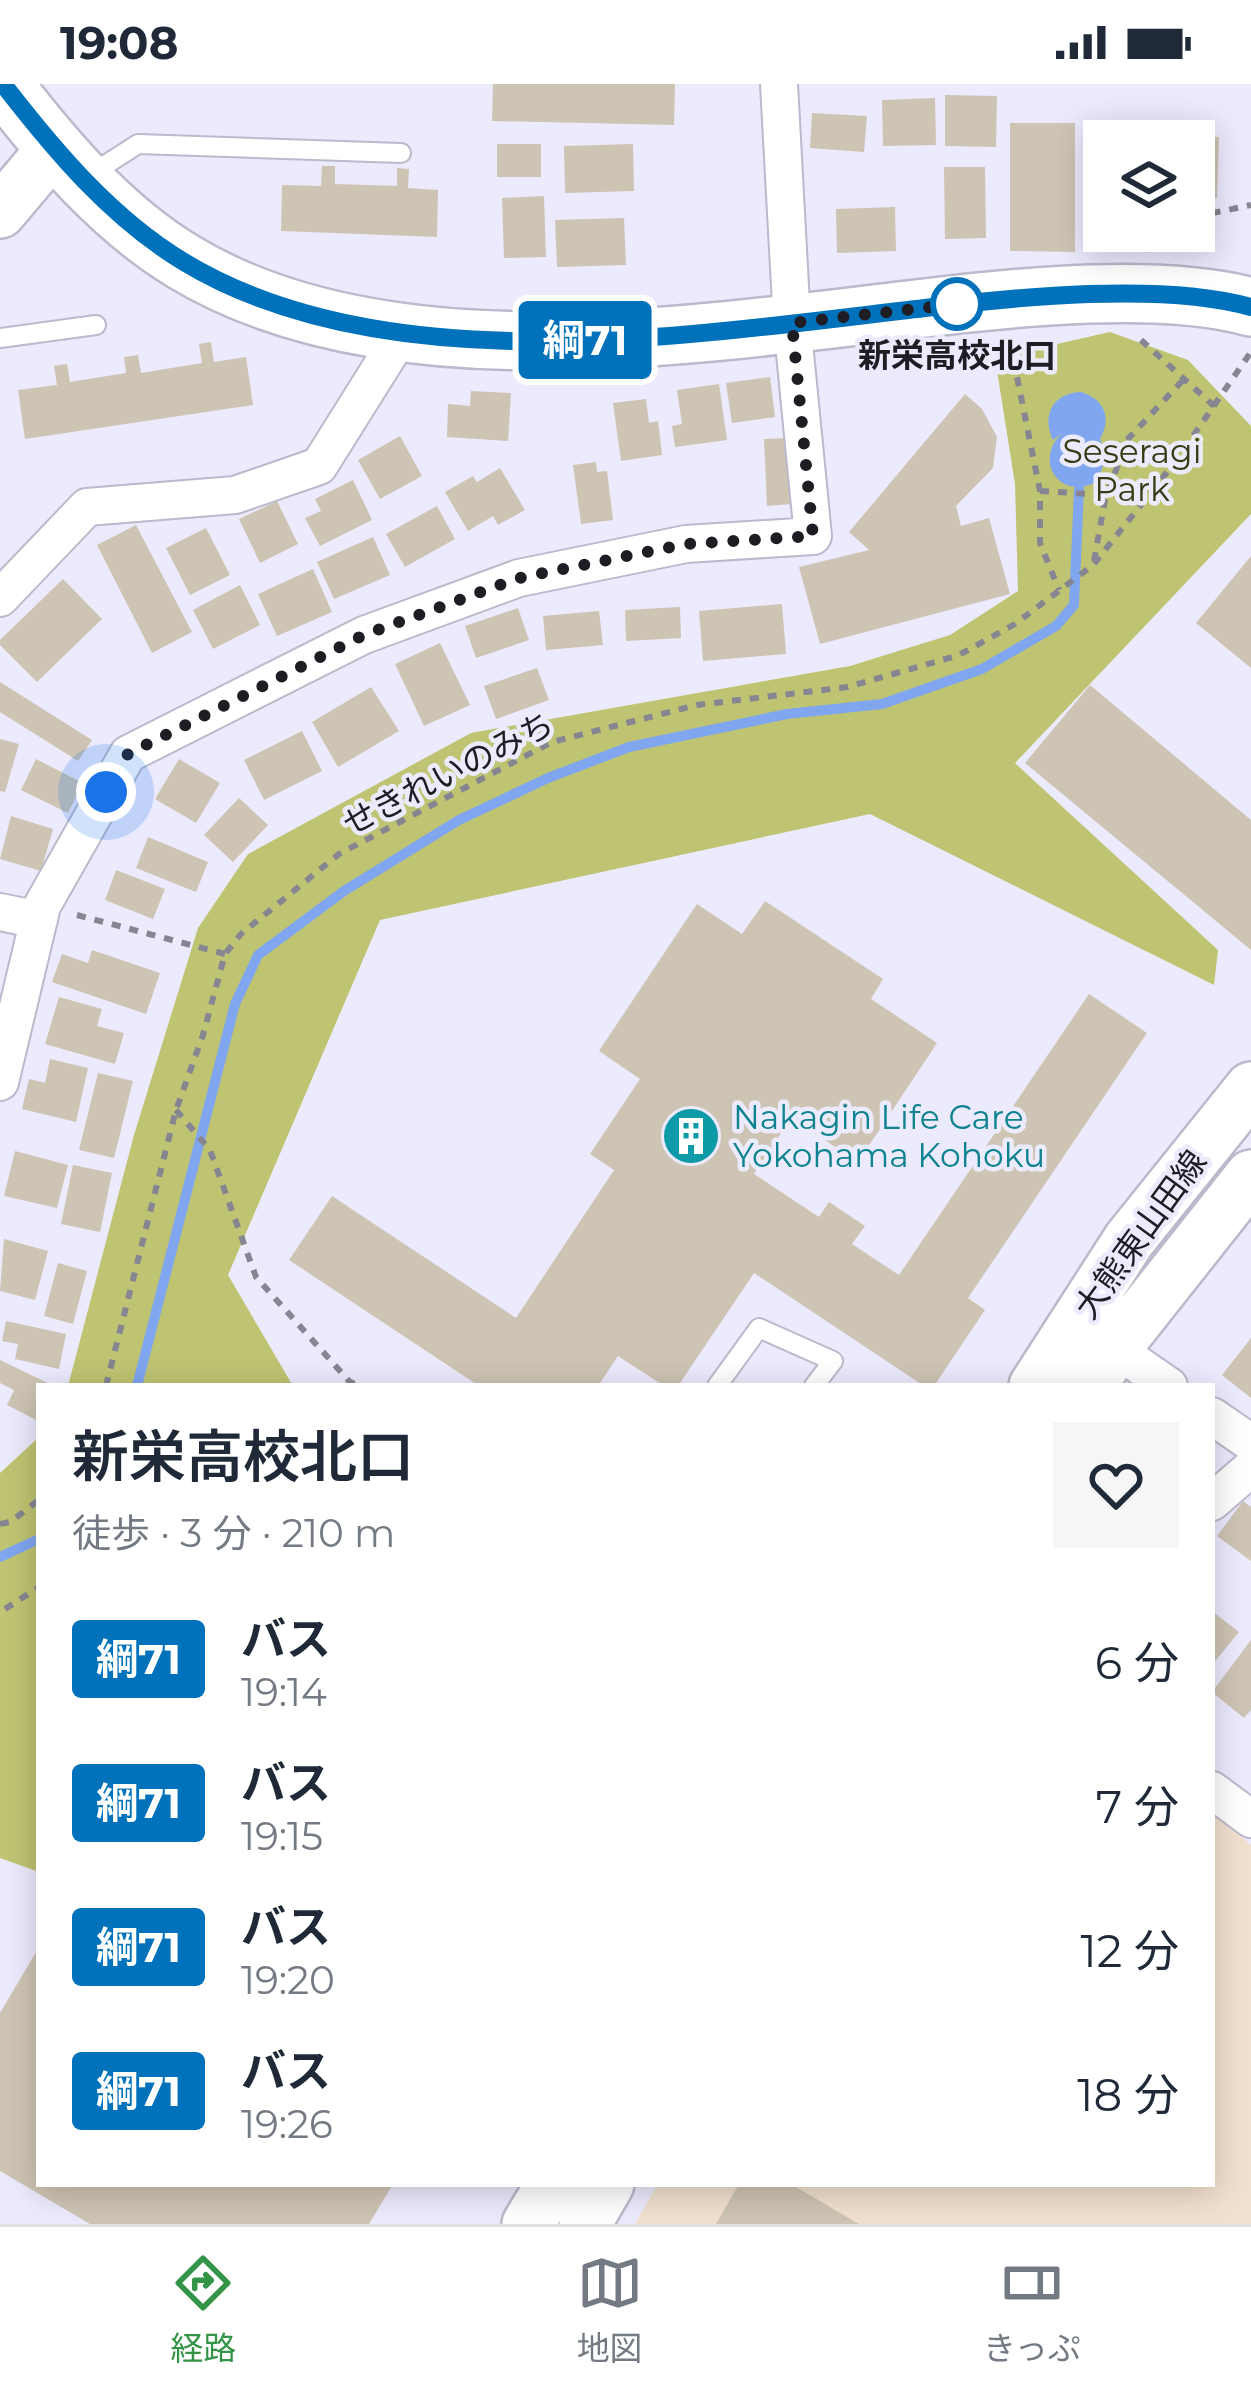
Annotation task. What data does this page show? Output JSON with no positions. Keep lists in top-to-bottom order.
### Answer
{
  "streets": {
    "street": ["大熊東山田線"],
    "path": ["せきれいのみち"]
  },
  "parks": ["Seseragi Park"],
  "places": {
    "other": ["新栄高校北口"],
    "building": ["Nakagin Life Care Yokohama Kohoku"]
  },
  "lines": ["bus line 綱71"],
  "page": {
    "status": "19:08",
    "on_map": "綱71",
    "heading": ["新栄高校北口", "徒歩 · 3 分 · 210 m"],
    "list": [
      {
        "mark": "綱71",
        "name": "バス",
        "note": "19:14",
        "value": "6 分"
      },
      {
        "mark": "綱71",
        "name": "バス",
        "note": "19:15",
        "value": "7 分"
      },
      {
        "mark": "綱71",
        "name": "バス",
        "note": "19:20",
        "value": "12 分"
      },
      {
        "mark": "綱71",
        "name": "バス",
        "note": "19:26",
        "value": "18 分"
      }
    ],
    "tabs": ["経路", "地図", "きっぷ"]
  }
}
